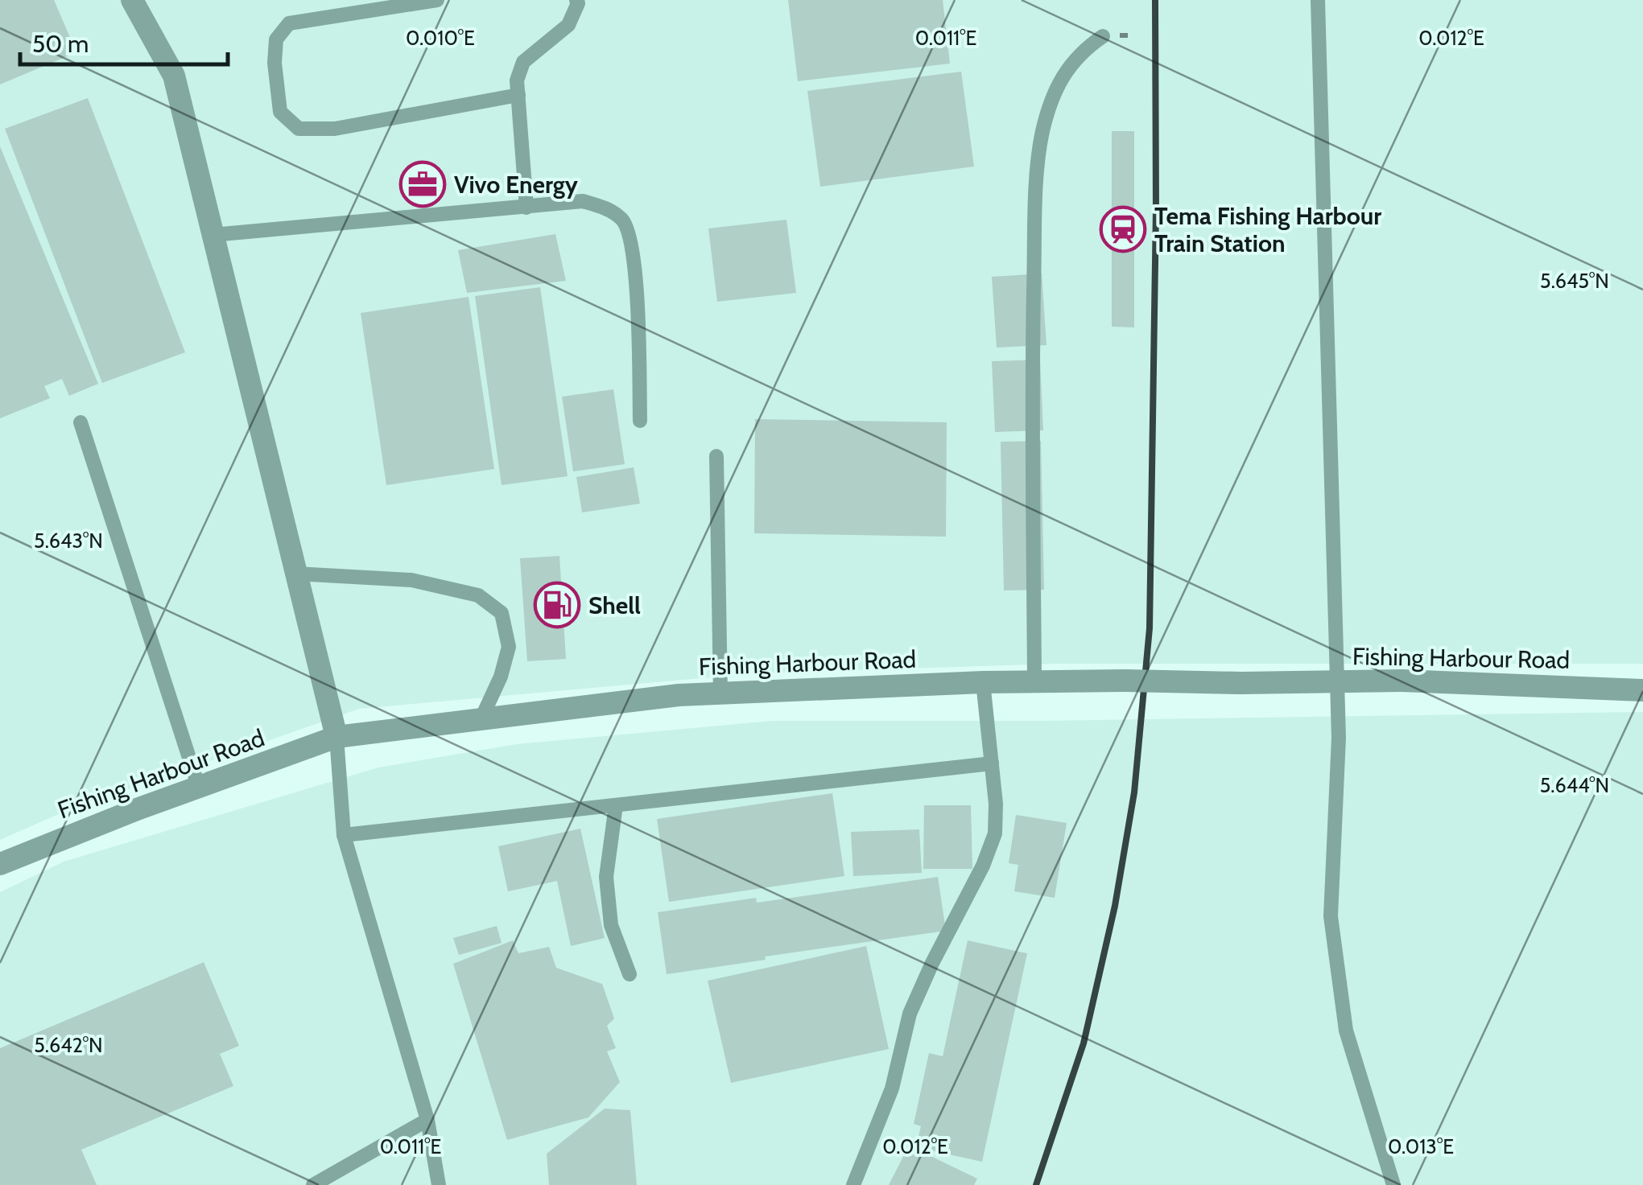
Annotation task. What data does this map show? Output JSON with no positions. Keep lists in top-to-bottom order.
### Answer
{
  "streets": {
    "street": ["Fishing Harbour Road"]
  },
  "places": {
    "office": ["Vivo Energy"],
    "station": ["Tema Fishing Harbour Train Station"],
    "fuel station": ["Shell"]
  },
  "scale_bar": "50 m",
  "coordinates": [
    "0.010°E",
    "0.011°E",
    "0.012°E",
    "5.645°N",
    "5.643°N",
    "5.644°N",
    "5.642°N",
    "0.013°E"
  ]
}
